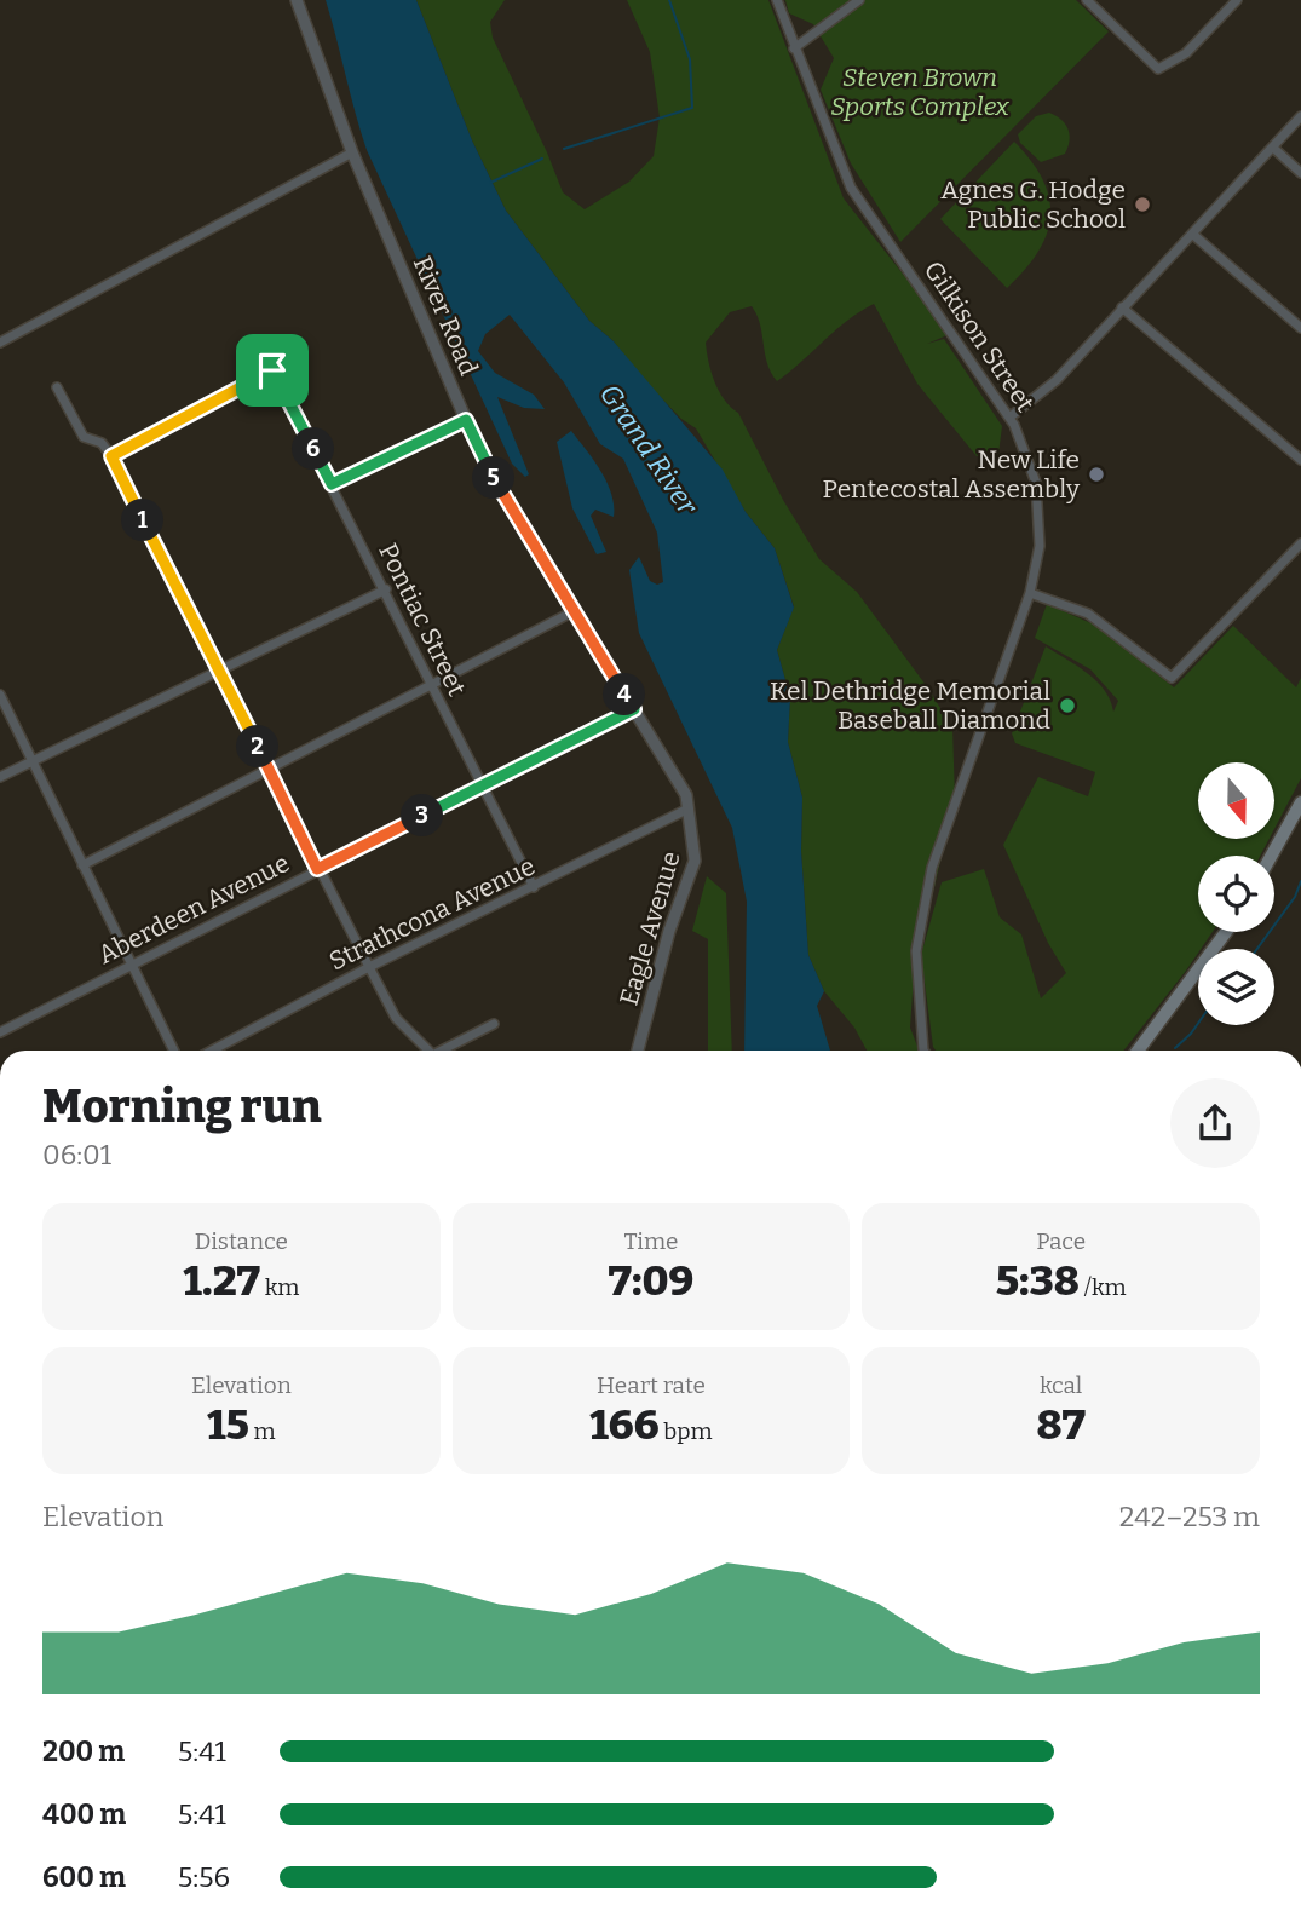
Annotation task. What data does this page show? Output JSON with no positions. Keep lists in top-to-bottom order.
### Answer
{
  "streets": {
    "street": [
      "River Road",
      "Gilkison Street",
      "Pontiac Street",
      "Aberdeen Avenue",
      "Strathcona Avenue",
      "Eagle Avenue"
    ]
  },
  "crossings": [
    ["River Road", "Aberdeen Avenue"],
    ["River Road", "Strathcona Avenue"],
    ["River Road", "Eagle Avenue"],
    ["Pontiac Street", "Aberdeen Avenue"],
    ["Pontiac Street", "Strathcona Avenue"],
    ["Strathcona Avenue", "Eagle Avenue"]
  ],
  "water": ["Grand River"],
  "parks": ["Steven Brown Sports Complex"],
  "places": ["Agnes G. Hodge Public School", "New Life Pentecostal Assembly", "Kel Dethridge Memorial Baseball Diamond"],
  "north": "bottom",
  "page": {
    "pins": [
      "6",
      "5",
      "1",
      "4",
      "2",
      "3"
    ],
    "heading": ["Morning run", "06:01"],
    "stats": [
      ["Distance", "1.27 km"],
      ["Time", "7:09"],
      ["Pace", "5:38 /km"],
      ["Elevation", "15 m"],
      ["Heart rate", "166 bpm"],
      ["kcal", "87"]
    ],
    "chart": ["Elevation", "242–253 m"],
    "list": [
      {
        "name": "200 m",
        "note": "5:41"
      },
      {
        "name": "400 m",
        "note": "5:41"
      },
      {
        "name": "600 m",
        "note": "5:56"
      }
    ]
  }
}
